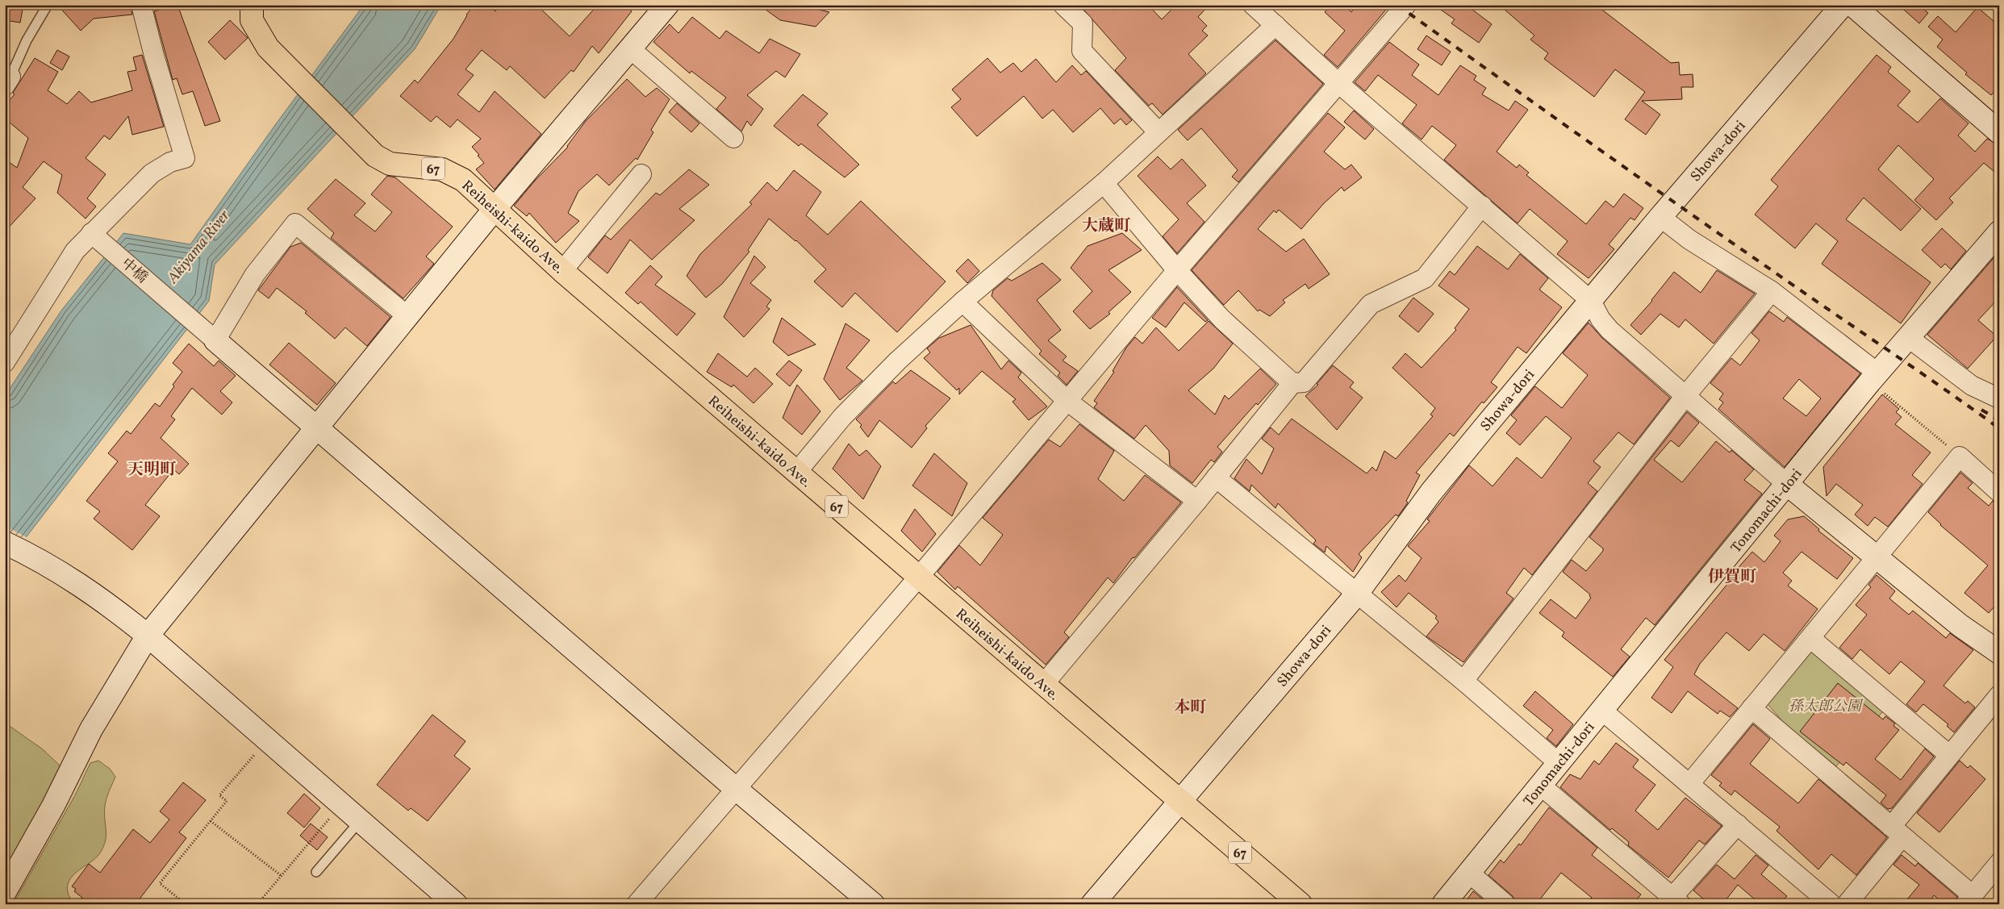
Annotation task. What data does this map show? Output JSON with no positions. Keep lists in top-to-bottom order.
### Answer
{
  "streets": {
    "main road": ["67", "Reiheishi-kaido Ave."],
    "street": ["Showa-dori", "中橋", "Tonomachi-dori"]
  },
  "crossings": [
    ["Showa-dori", "Reiheishi-kaido Ave."]
  ],
  "districts": [
    "大蔵町",
    "天明町",
    "伊賀町",
    "本町"
  ],
  "water": ["Akiyama River"],
  "parks": ["孫太郎公園"]
}
